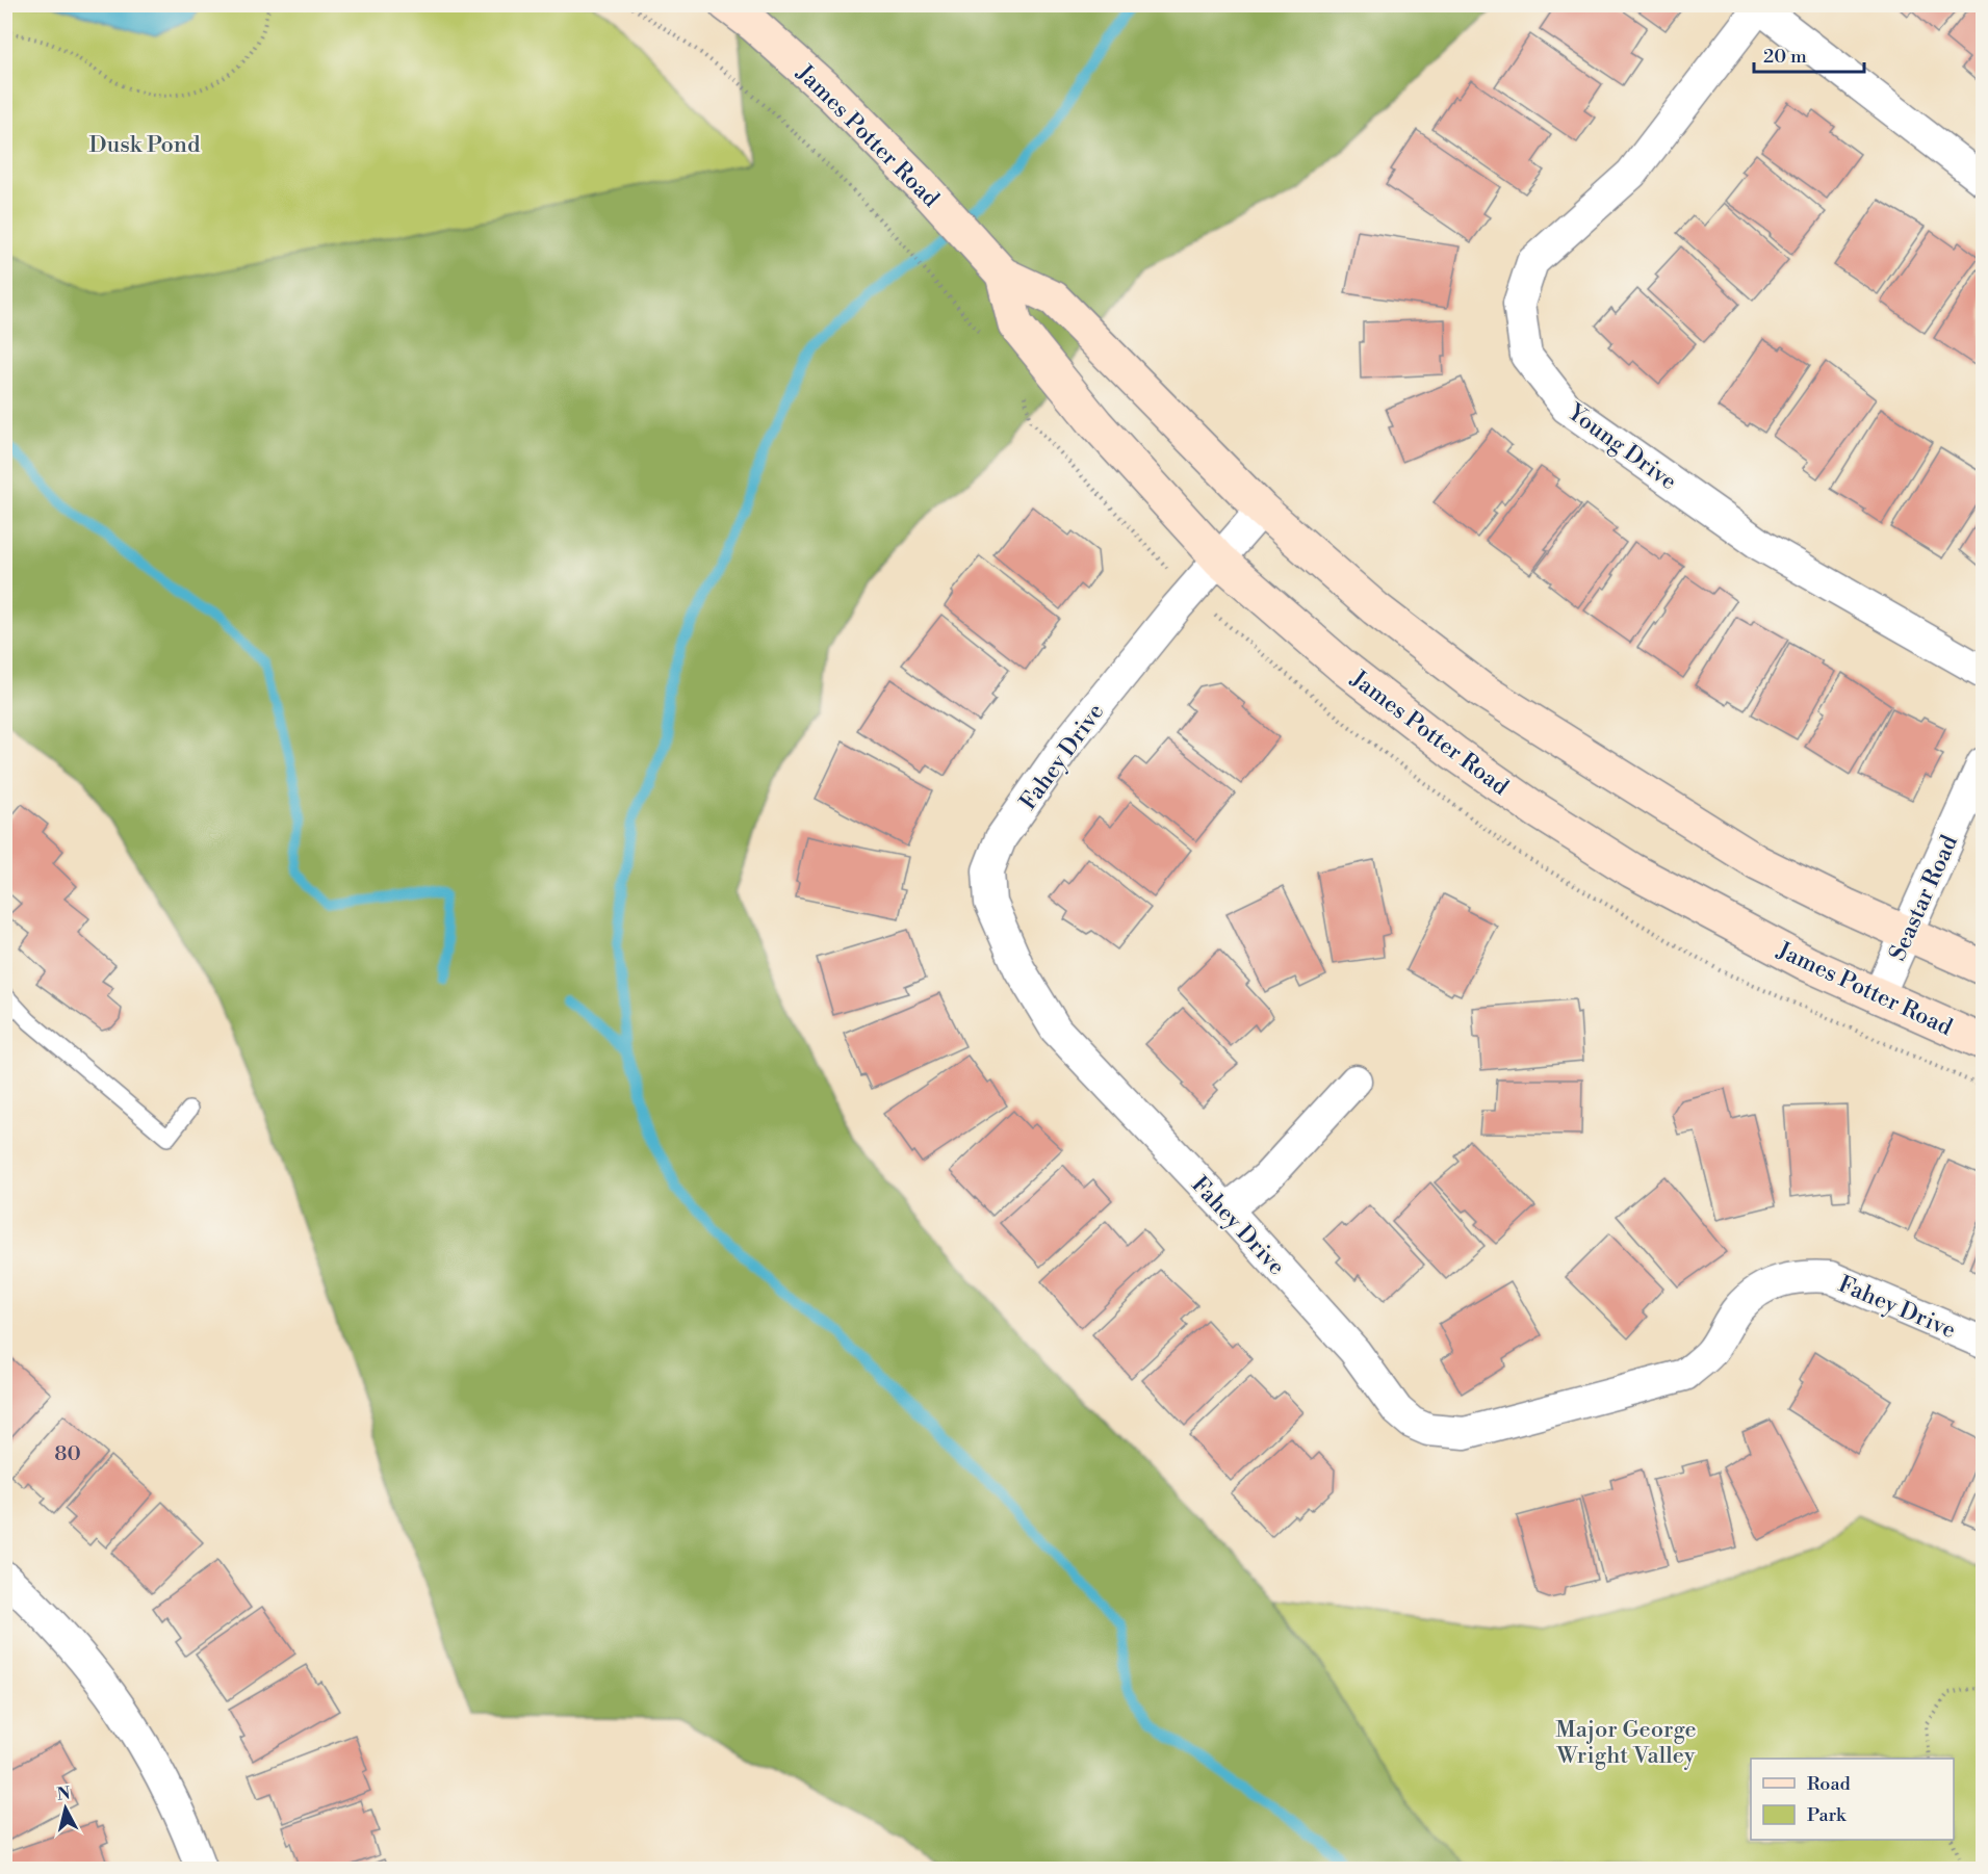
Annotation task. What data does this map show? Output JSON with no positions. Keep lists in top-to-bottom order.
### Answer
{
  "streets": {
    "main road": ["James Potter Road"],
    "street": ["Young Drive", "Fahey Drive", "Seastar Road"]
  },
  "crossings": [
    ["James Potter Road", "Fahey Drive"],
    ["James Potter Road", "Seastar Road"]
  ],
  "parks": ["Dusk Pond", "Major George Wright Valley"],
  "house_numbers": ["80"],
  "legend": ["Road", "Park"],
  "scale_bar": "20 m",
  "north": "top"
}
